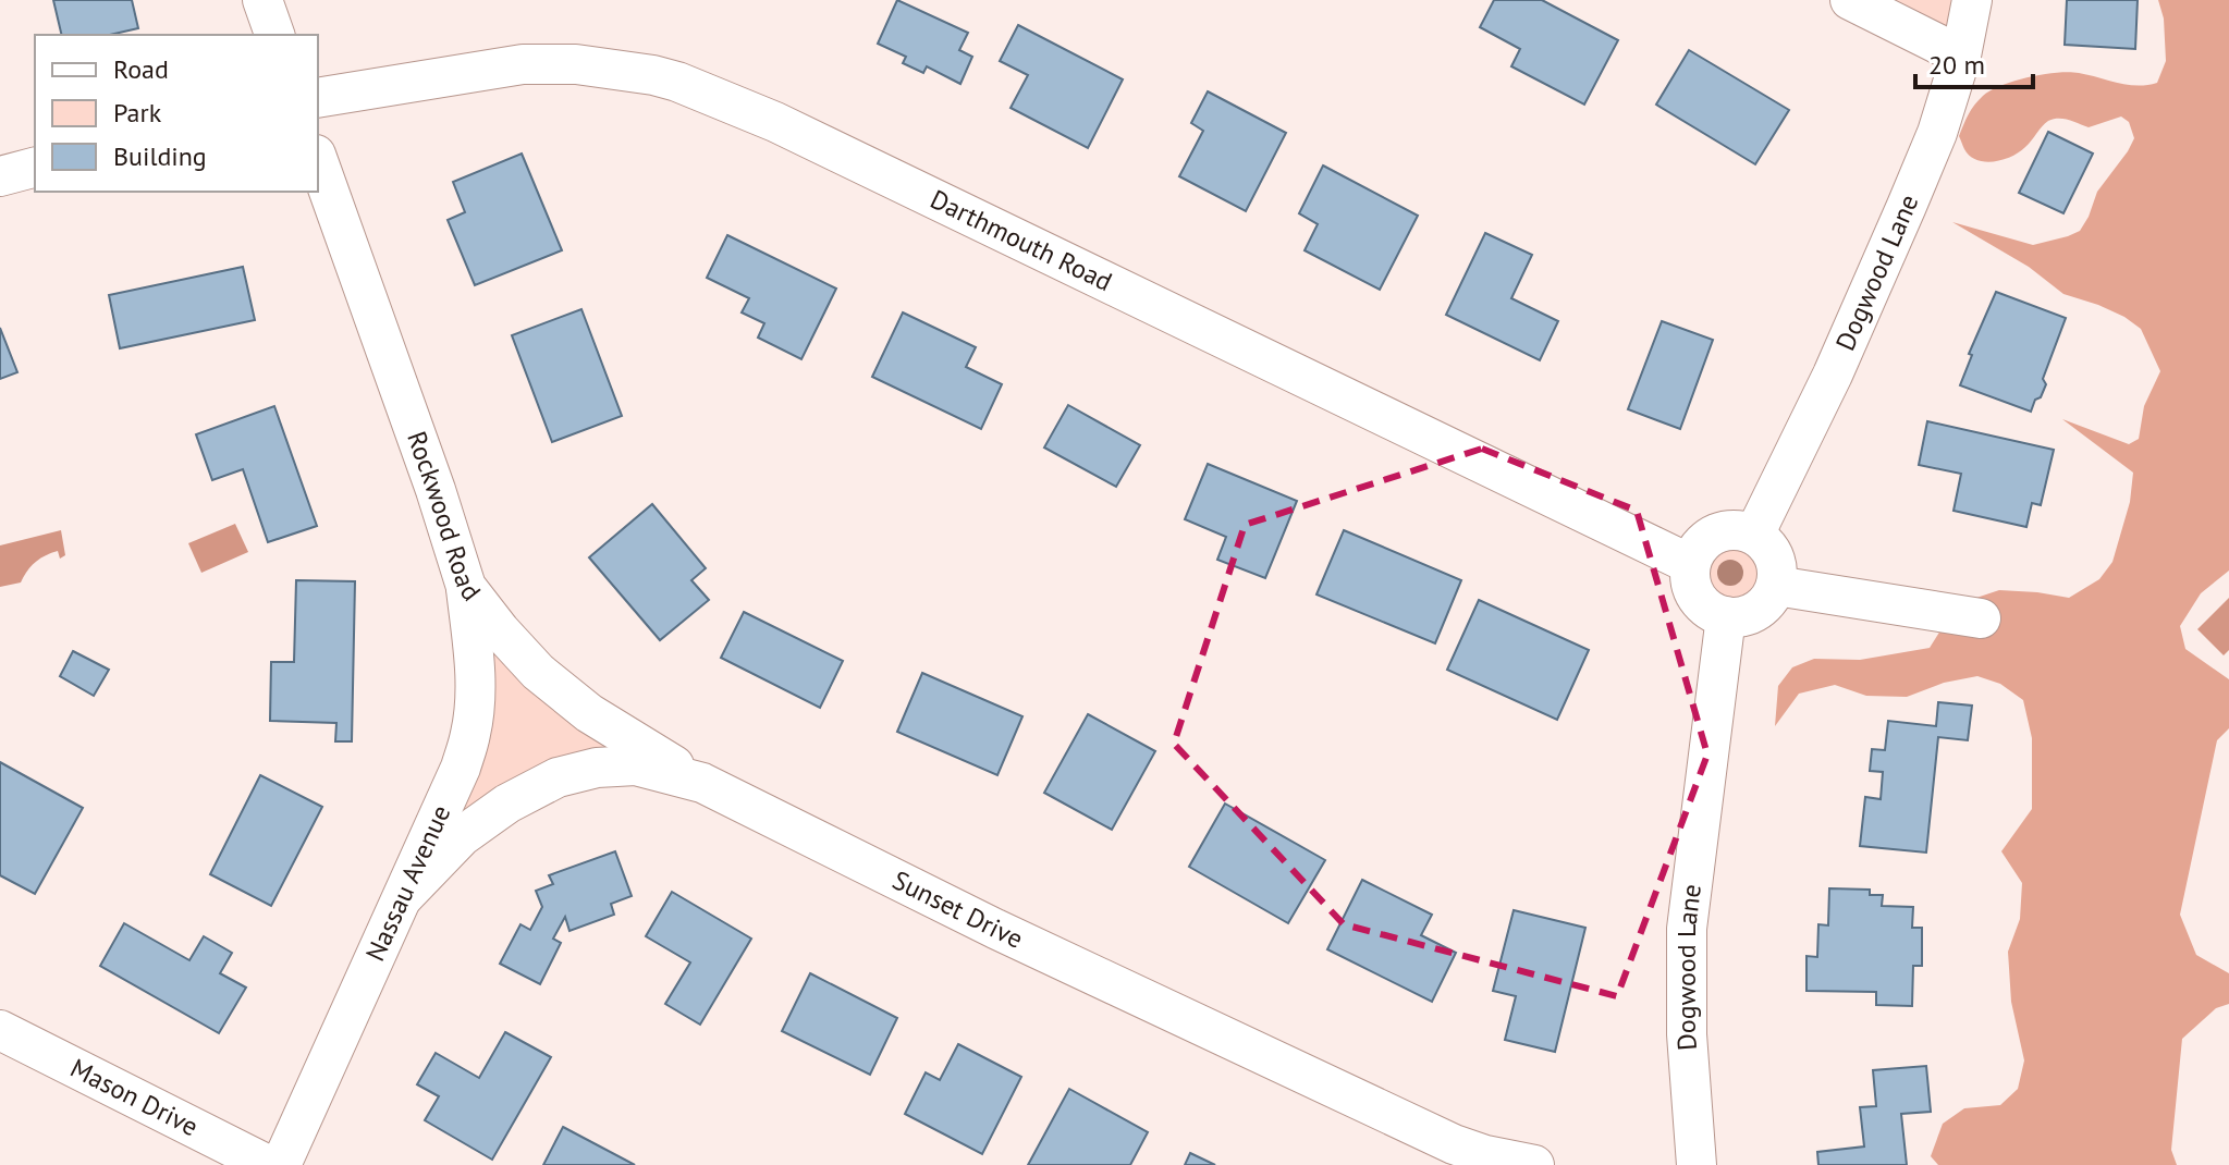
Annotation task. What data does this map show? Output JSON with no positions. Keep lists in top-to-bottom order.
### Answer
{
  "streets": {
    "street": [
      "Darthmouth Road",
      "Dogwood Lane",
      "Rockwood Road",
      "Nassau Avenue",
      "Sunset Drive",
      "Mason Drive"
    ]
  },
  "crossings": [
    ["Darthmouth Road", "Dogwood Lane"],
    ["Rockwood Road", "Nassau Avenue"],
    ["Rockwood Road", "Sunset Drive"],
    ["Nassau Avenue", "Sunset Drive"]
  ],
  "legend": ["Road", "Park", "Building"],
  "scale_bar": "20 m"
}
